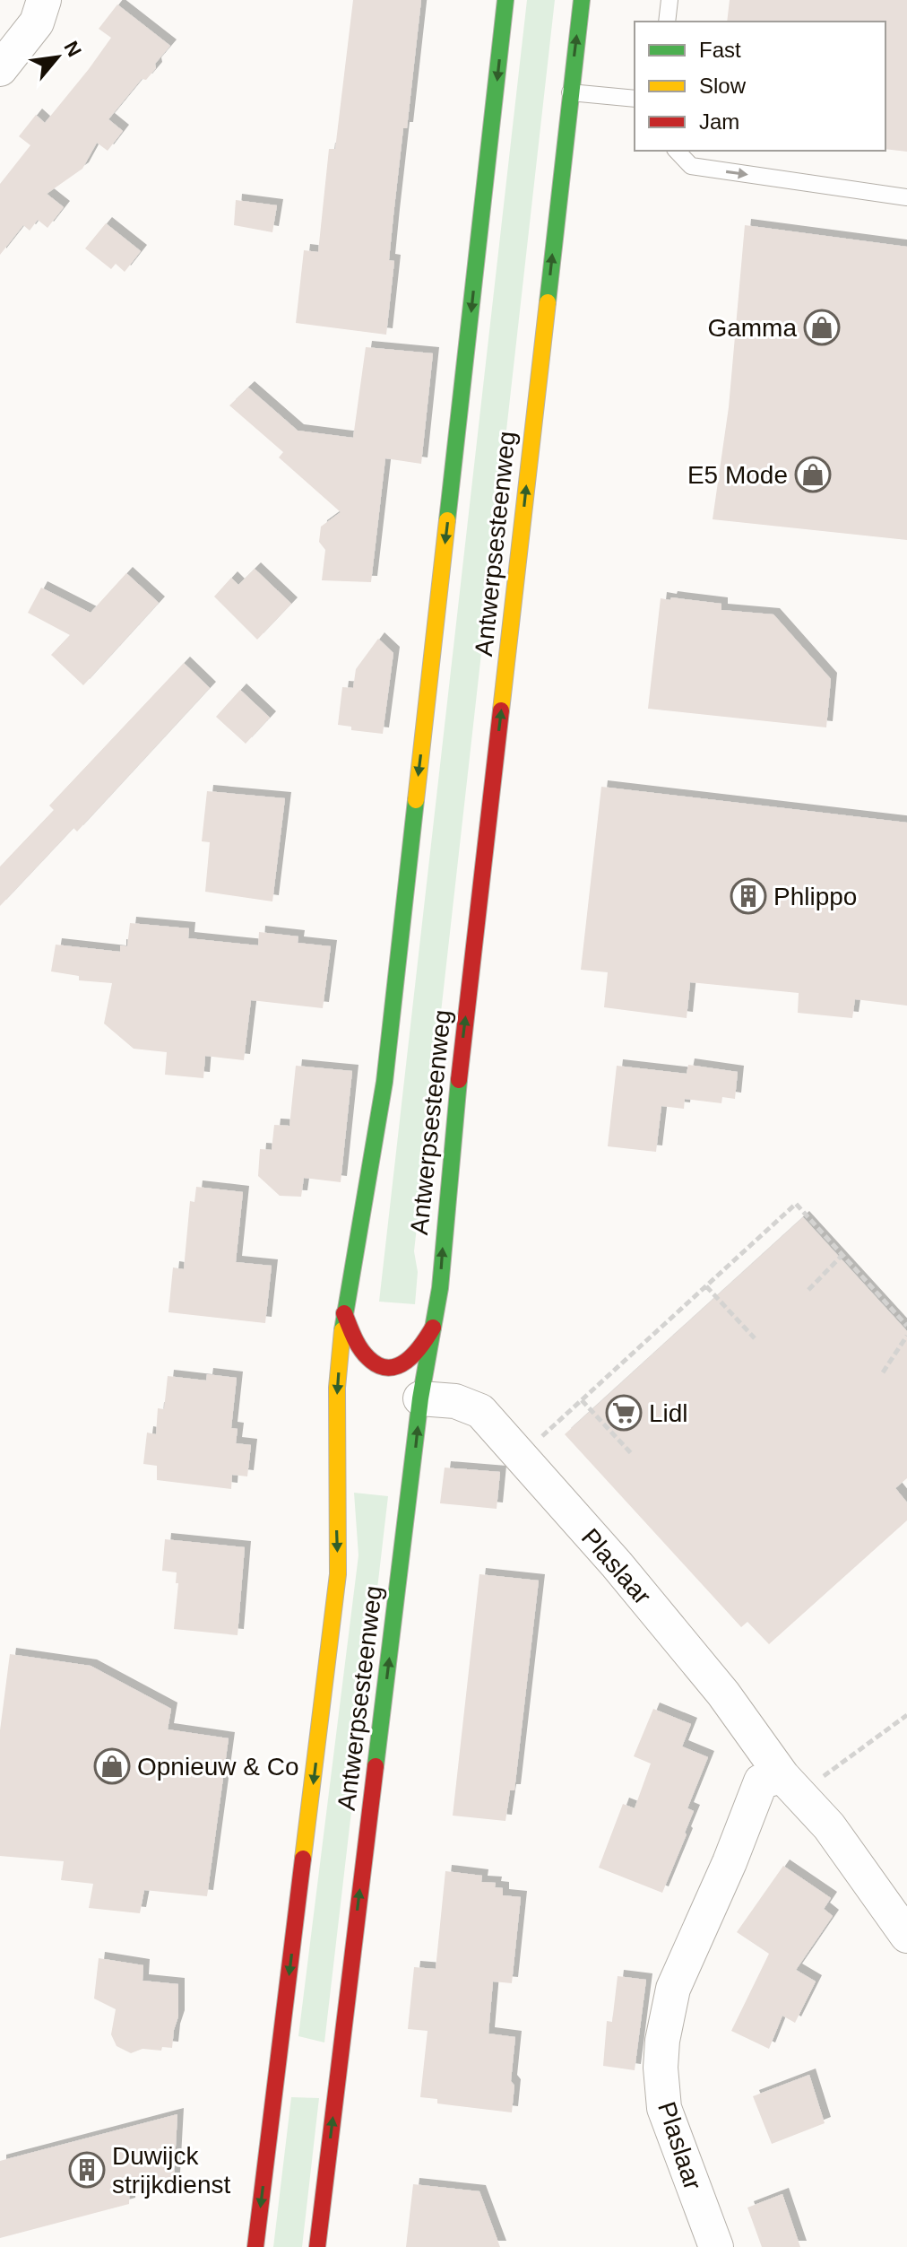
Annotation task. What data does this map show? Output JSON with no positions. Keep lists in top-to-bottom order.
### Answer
{
  "streets": {
    "main road": ["Antwerpsesteenweg"],
    "street": ["Plaslaar"]
  },
  "crossings": [
    ["Antwerpsesteenweg", "Plaslaar"]
  ],
  "places": {
    "shop": ["Gamma", "E5 Mode", "Opnieuw & Co"],
    "building": ["Phlippo", "Duwijck strijkdienst"],
    "supermarket": ["Lidl"]
  },
  "legend": ["Fast", "Slow", "Jam"],
  "north": "top right"
}
